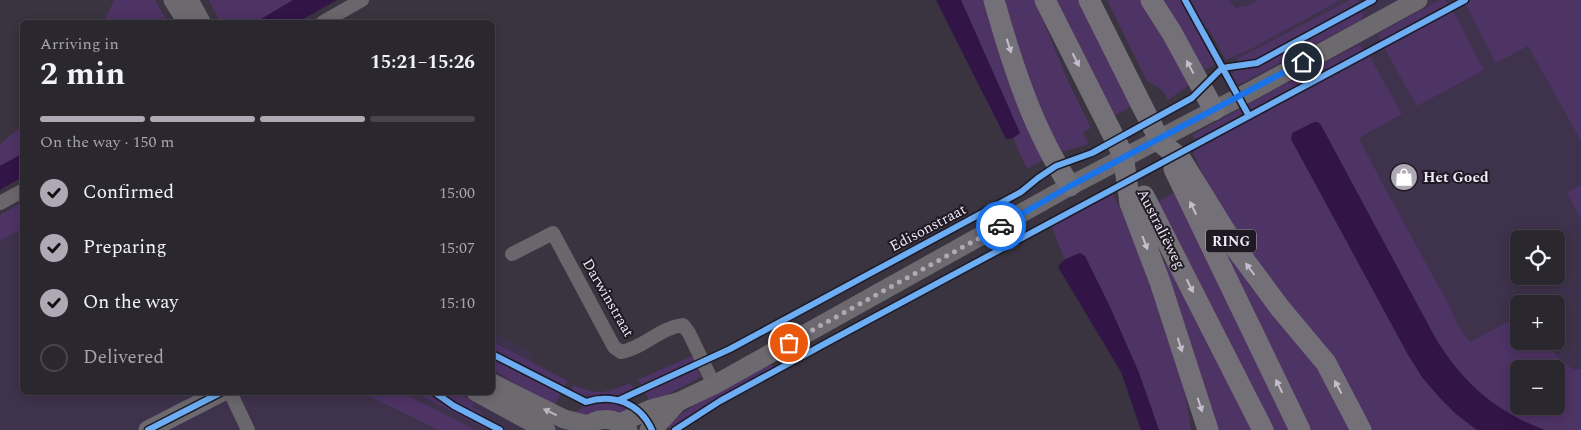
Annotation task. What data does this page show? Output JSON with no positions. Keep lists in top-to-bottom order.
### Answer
{
  "streets": {
    "main road": ["Australiëweg", "RING"],
    "street": ["Darwinstraat"],
    "cycle path": ["Edisonstraat"]
  },
  "places": {
    "shop": ["Het Goed"]
  },
  "page": {
    "heading": ["2 min", "Arriving in", "15:21–15:26"],
    "bar": "On the way · 150 m",
    "list": [
      ["Confirmed", "15:00"],
      ["Preparing", "15:07"],
      ["On the way", "15:10"],
      "Delivered"
    ],
    "map_buttons": ["+", "−"]
  }
}
